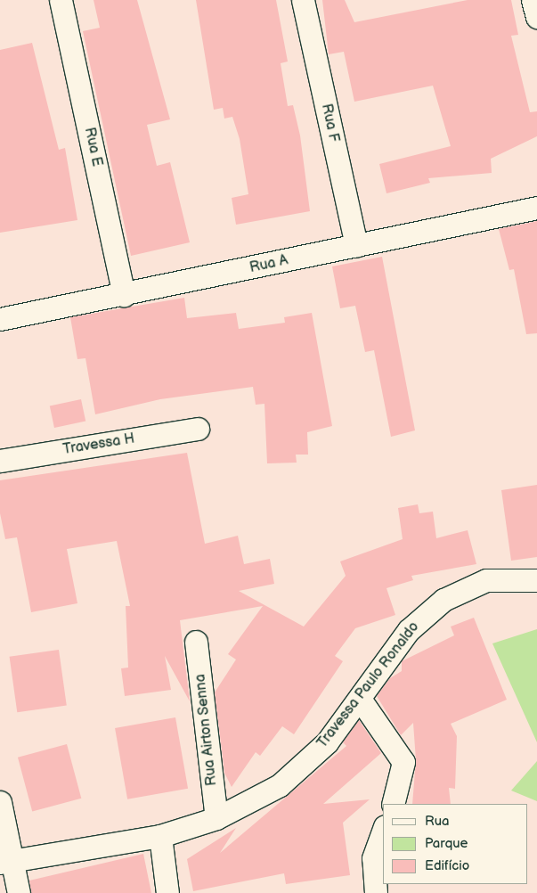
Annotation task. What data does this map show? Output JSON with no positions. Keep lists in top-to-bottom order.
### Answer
{
  "streets": {
    "street": [
      "Rua F",
      "Rua E",
      "Rua A",
      "Travessa H",
      "Travessa Paulo Ronaldo",
      "Rua Airton Senna"
    ]
  },
  "crossings": [
    ["Rua F", "Rua A"],
    ["Rua E", "Rua A"],
    ["Travessa Paulo Ronaldo", "Rua Airton Senna"]
  ],
  "legend": ["Rua", "Parque", "Edifício"]
}
